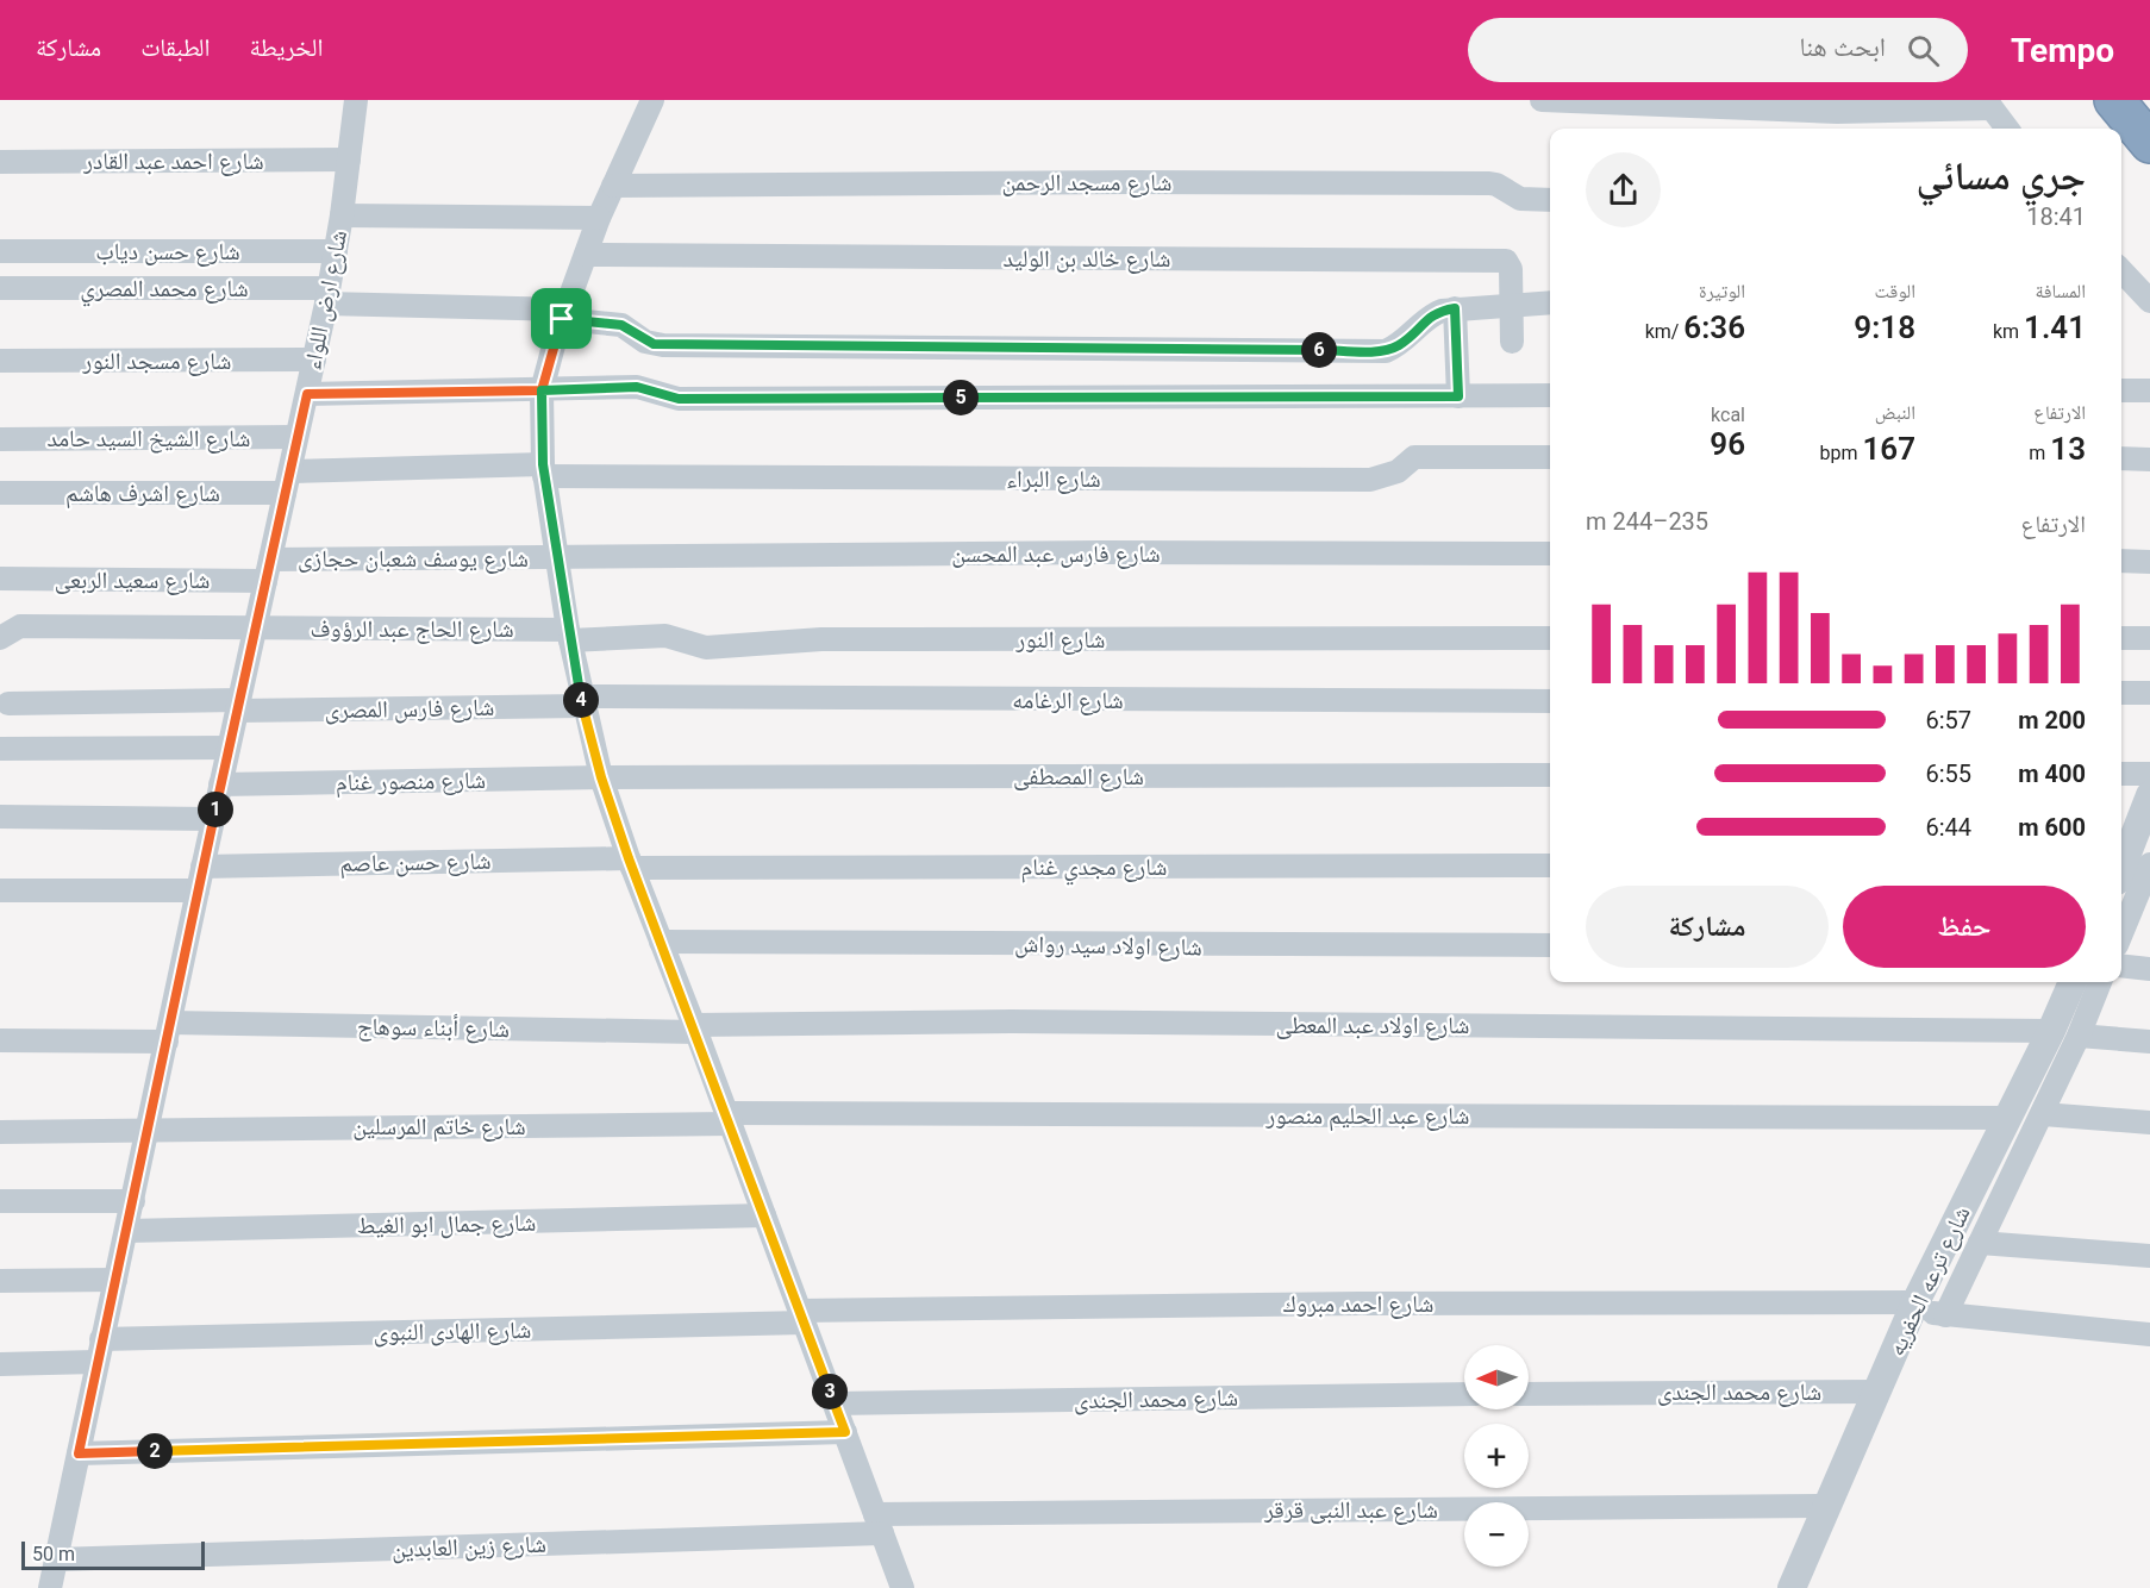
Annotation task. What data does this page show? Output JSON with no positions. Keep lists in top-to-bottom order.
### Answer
{
  "streets": {
    "street": [
      "شارع احمد عبد القادر",
      "شارع مسجد الرحمن",
      "شارع حسن دياب",
      "شارع خالد بن الوليد",
      "شارع محمد المصري",
      "شارع ارض اللواء",
      "شارع مسجد النور",
      "شارع الشيخ السيد حامد",
      "شارع البراء",
      "شارع اشرف هاشم",
      "شارع فارس عبد المحسن",
      "شارع يوسف شعبان حجازى",
      "شارع سعيد الربعى",
      "شارع الحاج عبد الرؤوف",
      "شارع النور",
      "شارع الرغامه",
      "شارع فارس المصرى",
      "شارع المصطفى",
      "شارع منصور غنام",
      "شارع حسن عاصم",
      "شارع مجدي غنام",
      "شارع اولاد سيد رواش",
      "شارع اولاد عبد المعطى",
      "شارع أبناء سوهاج",
      "شارع عبد الحليم منصور",
      "شارع خاتم المرسلين",
      "شارع جمال ابو الغيط",
      "شارع ترعه الحفريه",
      "شارع احمد مبروك",
      "شارع الهادى النبوى",
      "شارع محمد الجندى",
      "شارع عبد النبى قرقر",
      "شارع زين العابدين"
    ]
  },
  "crossings": [
    ["شارع احمد عبد القادر", "شارع ارض اللواء"],
    ["شارع حسن دياب", "شارع ارض اللواء"],
    ["شارع خالد بن الوليد", "شارع محمد المصري"],
    ["شارع محمد المصري", "شارع ارض اللواء"],
    ["شارع ارض اللواء", "شارع مسجد النور"],
    ["شارع ارض اللواء", "شارع الشيخ السيد حامد"],
    ["شارع ارض اللواء", "شارع البراء"],
    ["شارع ارض اللواء", "شارع اشرف هاشم"],
    ["شارع ارض اللواء", "شارع يوسف شعبان حجازى"],
    ["شارع ارض اللواء", "شارع سعيد الربعى"],
    ["شارع ارض اللواء", "شارع الحاج عبد الرؤوف"],
    ["شارع ارض اللواء", "شارع فارس المصرى"],
    ["شارع ارض اللواء", "شارع منصور غنام"],
    ["شارع ارض اللواء", "شارع حسن عاصم"],
    ["شارع ارض اللواء", "شارع أبناء سوهاج"],
    ["شارع ارض اللواء", "شارع خاتم المرسلين"],
    ["شارع ارض اللواء", "شارع جمال ابو الغيط"],
    ["شارع ارض اللواء", "شارع الهادى النبوى"],
    ["شارع ارض اللواء", "شارع زين العابدين"],
    ["شارع البراء", "شارع اشرف هاشم"],
    ["شارع فارس عبد المحسن", "شارع يوسف شعبان حجازى"],
    ["شارع يوسف شعبان حجازى", "شارع سعيد الربعى"],
    ["شارع الحاج عبد الرؤوف", "شارع النور"],
    ["شارع الرغامه", "شارع فارس المصرى"],
    ["شارع المصطفى", "شارع منصور غنام"],
    ["شارع حسن عاصم", "شارع مجدي غنام"],
    ["شارع اولاد عبد المعطى", "شارع أبناء سوهاج"],
    ["شارع اولاد عبد المعطى", "شارع ترعه الحفريه"],
    ["شارع عبد الحليم منصور", "شارع خاتم المرسلين"],
    ["شارع عبد الحليم منصور", "شارع ترعه الحفريه"],
    ["شارع ترعه الحفريه", "شارع احمد مبروك"],
    ["شارع ترعه الحفريه", "شارع محمد الجندى"],
    ["شارع ترعه الحفريه", "شارع عبد النبى قرقر"],
    ["شارع احمد مبروك", "شارع الهادى النبوى"],
    ["شارع عبد النبى قرقر", "شارع زين العابدين"]
  ],
  "scale_bar": "50 m",
  "north": "left",
  "page": {
    "header": "Tempo",
    "search": "ابحث هنا",
    "nav": ["الخريطة", "الطبقات", "مشاركة"],
    "heading": ["جري مسائي", "18:41"],
    "stats": [
      ["المسافة", "1.41 km"],
      ["الوقت", "9:18"],
      ["الوتيرة", "6:36 /km"],
      ["الارتفاع", "13 m"],
      ["النبض", "167 bpm"],
      ["kcal", "96"]
    ],
    "pins": [
      "6",
      "5",
      "4",
      "1",
      "3",
      "2"
    ],
    "chart": ["الارتفاع", "235–244 m"],
    "list": [
      {
        "name": "200 m",
        "note": "6:57"
      },
      {
        "name": "400 m",
        "note": "6:55"
      },
      {
        "name": "600 m",
        "note": "6:44"
      }
    ],
    "buttons": ["حفظ", "مشاركة"],
    "map_buttons": ["+", "−"],
    "scale": "50 m"
  }
}
